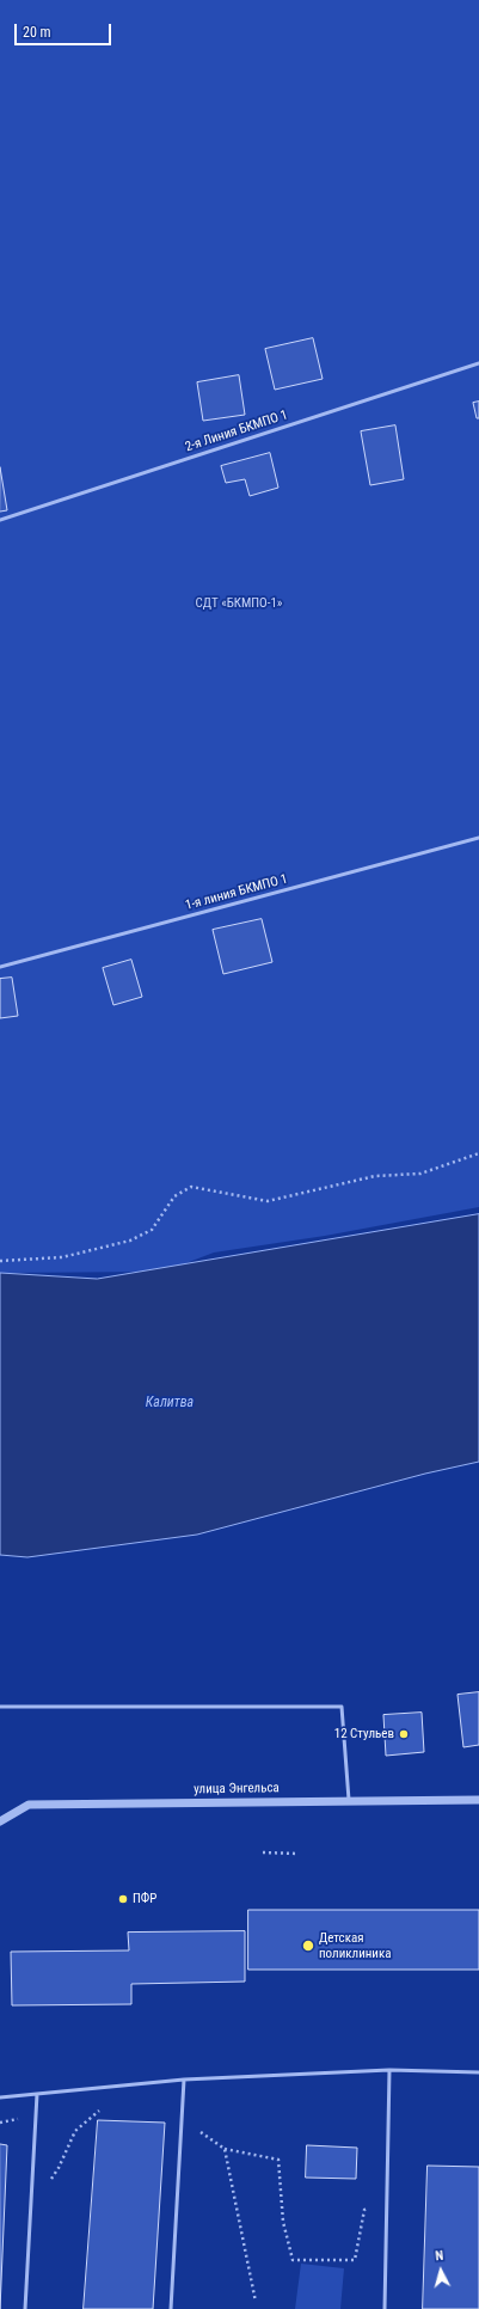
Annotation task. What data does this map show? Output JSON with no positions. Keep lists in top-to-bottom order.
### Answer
{
  "streets": {
    "street": ["улица Энгельса"],
    "lane": ["2-я Линия БКМПО 1", "1-я линия БКМПО 1"]
  },
  "water": ["Калитва"],
  "parks": ["СДТ «БКМПО-1»"],
  "places": ["12 Стульев", "ПФР", "Детская поликлиника"],
  "scale_bar": "20 m",
  "north": "top"
}
